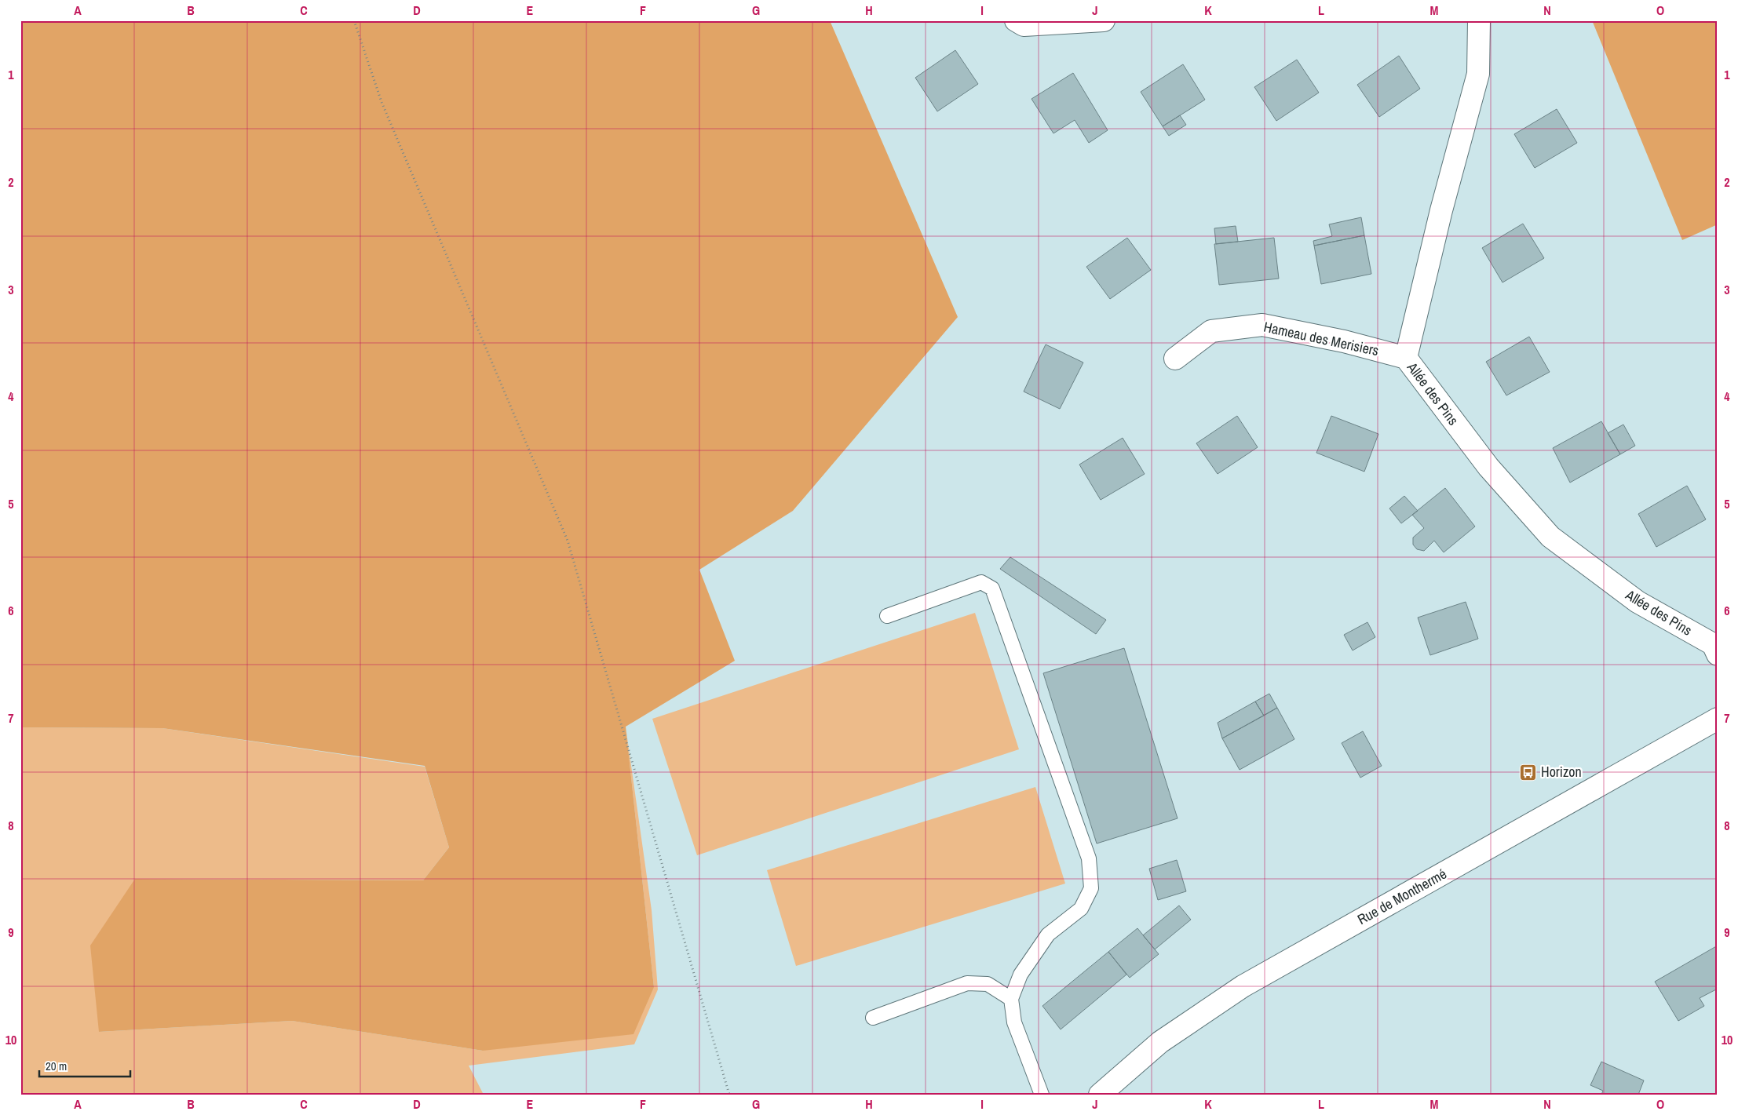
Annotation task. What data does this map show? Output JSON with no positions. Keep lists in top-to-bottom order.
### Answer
{
  "streets": {
    "street": ["Hameau des Merisiers", "Allée des Pins", "Rue de Monthermé"]
  },
  "crossings": [
    ["Hameau des Merisiers", "Allée des Pins"]
  ],
  "places": {
    "bus stop": ["Horizon"]
  },
  "scale_bar": "20 m",
  "grid": {
    "columns": [
      "A",
      "B",
      "C",
      "D",
      "E",
      "F",
      "G",
      "H",
      "I",
      "J",
      "K",
      "L",
      "M",
      "N",
      "O"
    ],
    "rows": [
      "1",
      "2",
      "3",
      "4",
      "5",
      "6",
      "7",
      "8",
      "9",
      "10"
    ]
  }
}
